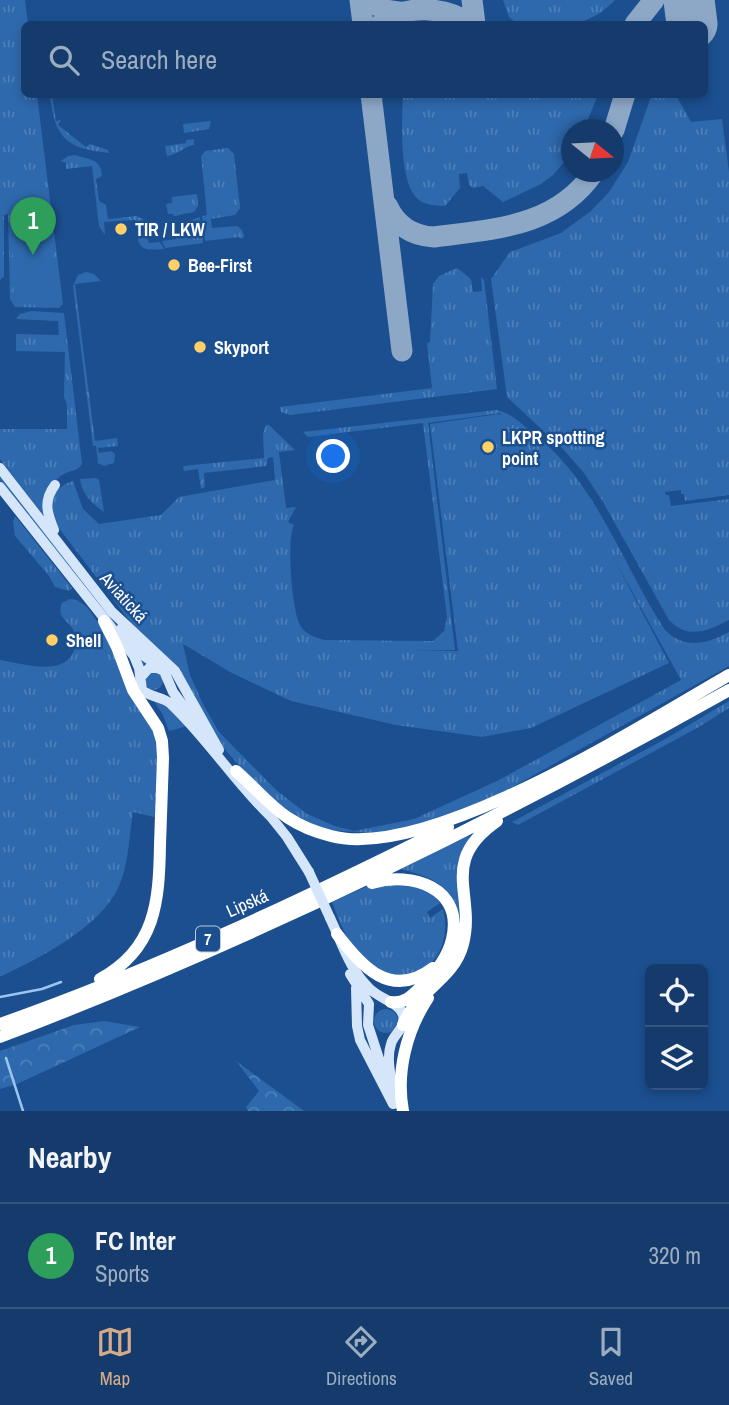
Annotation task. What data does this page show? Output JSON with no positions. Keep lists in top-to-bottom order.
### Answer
{
  "streets": {
    "highway": ["Lipská", "7"],
    "main road": ["Aviatická"]
  },
  "crossings": [
    ["Lipská", "7"]
  ],
  "places": [
    "TIR / LKW",
    "Bee-First",
    "Skyport",
    "LKPR spotting point",
    "Shell"
  ],
  "north": "right",
  "page": {
    "search": "Search here",
    "pins": "1",
    "heading": "Nearby",
    "list": [
      {
        "mark": "1",
        "name": "FC Inter",
        "note": "Sports",
        "value": "320 m"
      }
    ],
    "nav": ["Map", "Directions", "Saved"]
  }
}
